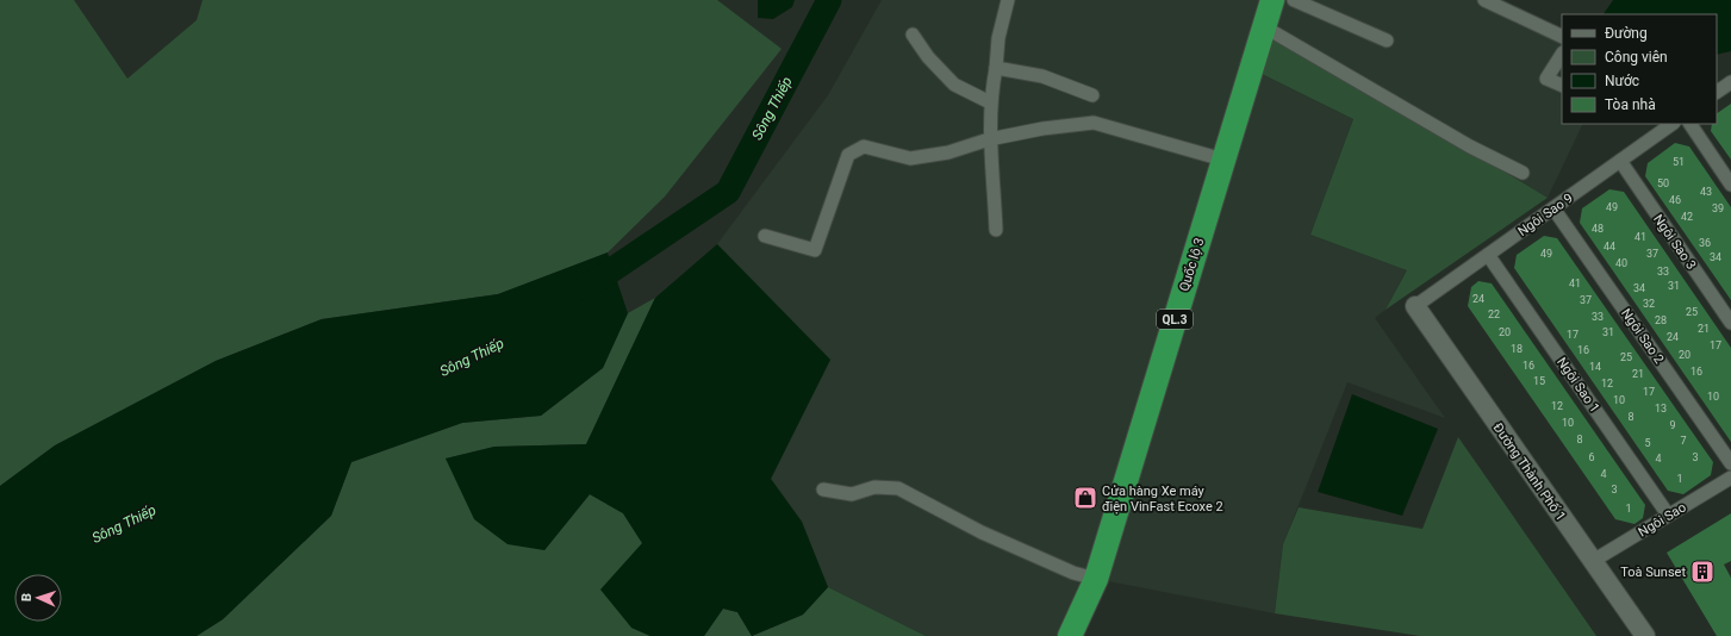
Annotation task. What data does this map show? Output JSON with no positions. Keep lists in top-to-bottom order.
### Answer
{
  "streets": {
    "highway": ["Quốc lộ 3", "QL.3"],
    "street": [
      "Ngôi Sao 9",
      "Ngôi Sao 3",
      "Ngôi Sao 2",
      "Ngôi Sao 1",
      "Đường Thành Phố 1",
      "Ngôi Sao"
    ]
  },
  "crossings": [
    ["Ngôi Sao 9", "Ngôi Sao 3"],
    ["Ngôi Sao 9", "Ngôi Sao 2"],
    ["Ngôi Sao 9", "Ngôi Sao 1"],
    ["Ngôi Sao 9", "Đường Thành Phố 1"],
    ["Ngôi Sao 1", "Ngôi Sao"],
    ["Đường Thành Phố 1", "Ngôi Sao"]
  ],
  "water": ["Sông Thiếp"],
  "places": {
    "shop": ["Cửa hàng Xe máy điện VinFast Ecoxe 2"],
    "building": ["Toà Sunset"]
  },
  "house_numbers": [
    "51",
    "50",
    "43",
    "46",
    "49",
    "39",
    "42",
    "48",
    "41",
    "36",
    "44",
    "49",
    "37",
    "34",
    "40",
    "33",
    "41",
    "31",
    "34",
    "24",
    "37",
    "32",
    "25",
    "22",
    "33",
    "28",
    "21",
    "20",
    "31",
    "17",
    "24",
    "17",
    "18",
    "16",
    "20",
    "25",
    "16",
    "14",
    "16",
    "21",
    "15",
    "12",
    "17",
    "10",
    "10",
    "12",
    "13",
    "8",
    "10",
    "9",
    "8",
    "7",
    "5",
    "6",
    "3",
    "4",
    "4",
    "1",
    "3",
    "1"
  ],
  "legend": [
    "Đường",
    "Công viên",
    "Nước",
    "Tòa nhà"
  ],
  "north": "left"
}
